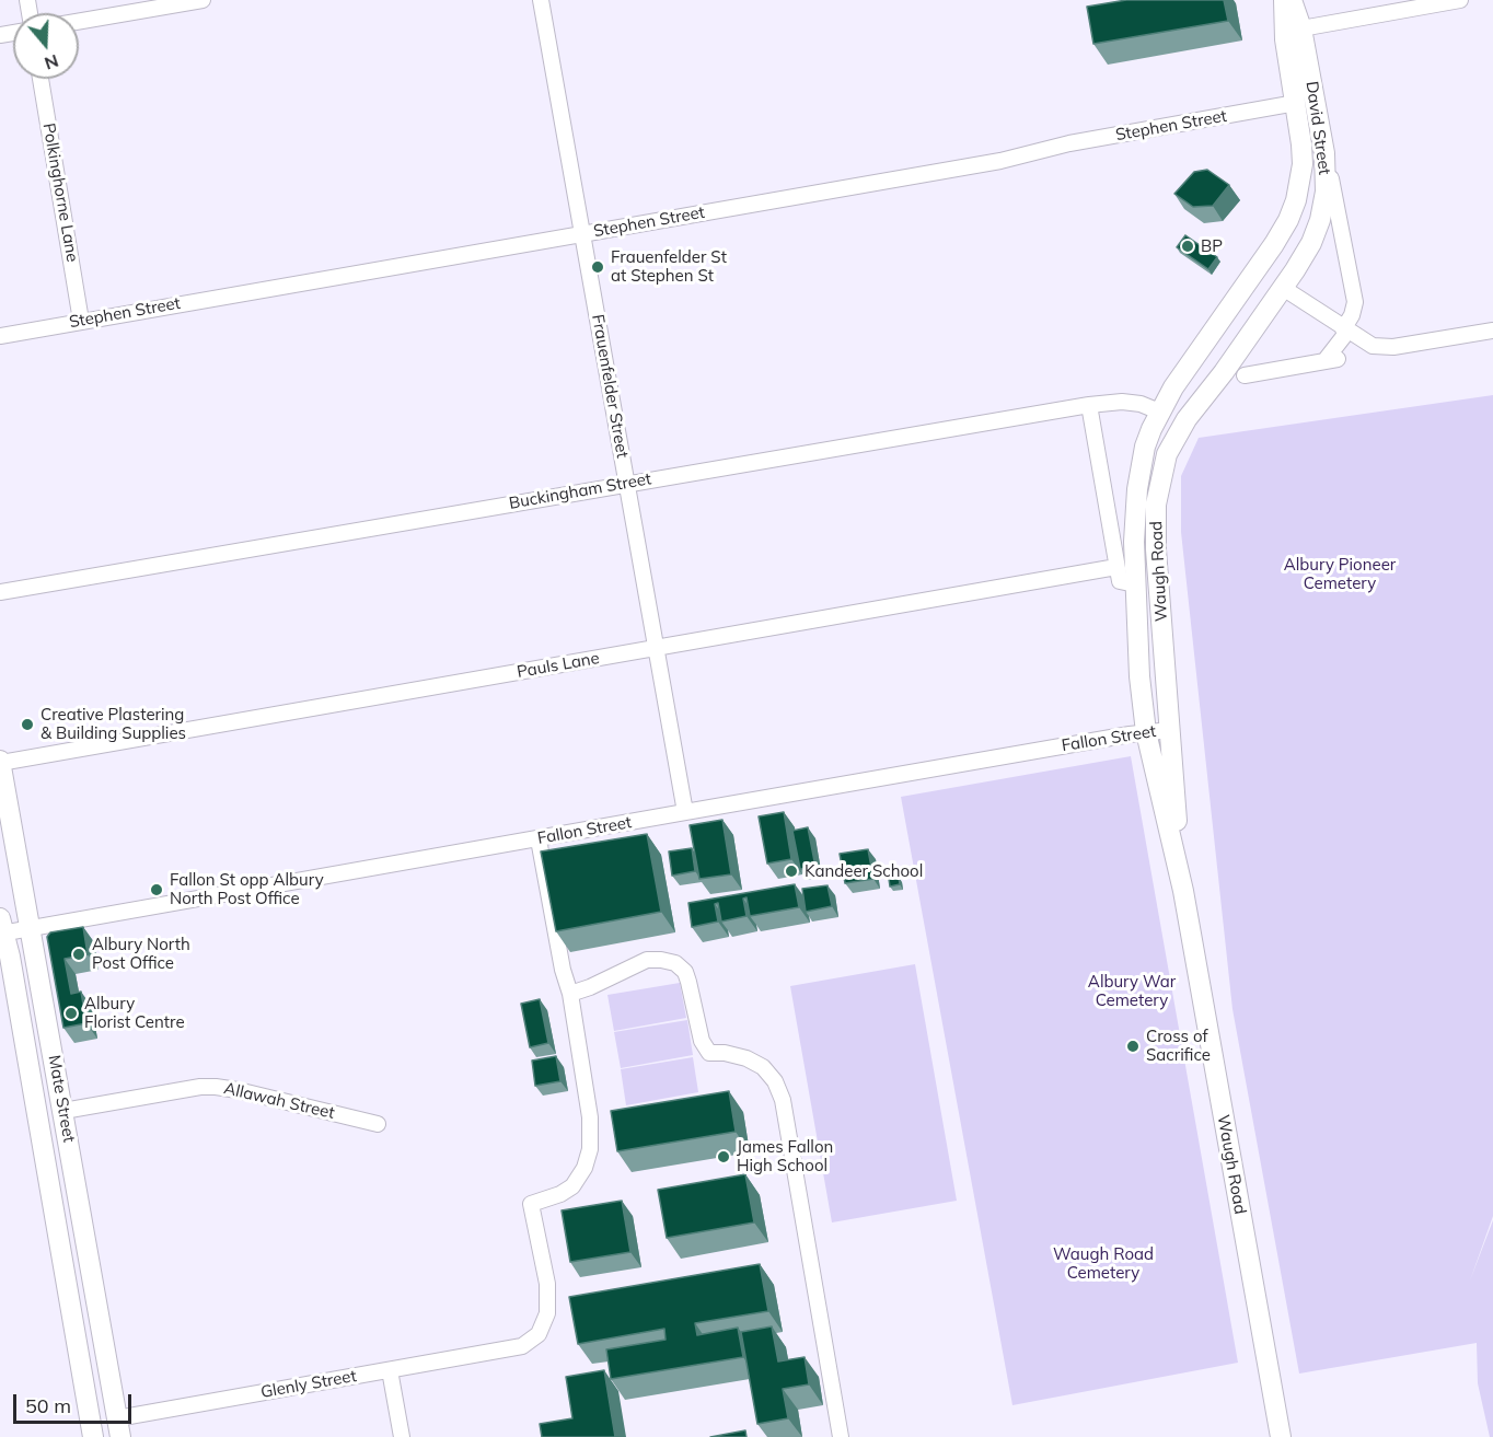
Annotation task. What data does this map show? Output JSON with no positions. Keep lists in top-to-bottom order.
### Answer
{
  "streets": {
    "main road": ["David Street", "Waugh Road", "Mate Street"],
    "street": [
      "Stephen Street",
      "Polkinghorne Lane",
      "Frauenfelder Street",
      "Buckingham Street",
      "Pauls Lane",
      "Fallon Street",
      "Allawah Street",
      "Glenly Street"
    ]
  },
  "crossings": [
    ["Stephen Street", "David Street"],
    ["Stephen Street", "Polkinghorne Lane"],
    ["Stephen Street", "Frauenfelder Street"],
    ["David Street", "Waugh Road"],
    ["Frauenfelder Street", "Buckingham Street"],
    ["Frauenfelder Street", "Pauls Lane"],
    ["Frauenfelder Street", "Fallon Street"],
    ["Buckingham Street", "Waugh Road"],
    ["Waugh Road", "Pauls Lane"],
    ["Waugh Road", "Fallon Street"],
    ["Pauls Lane", "Mate Street"],
    ["Fallon Street", "Mate Street"],
    ["Mate Street", "Allawah Street"],
    ["Mate Street", "Glenly Street"]
  ],
  "parks": ["Albury Pioneer Cemetery", "Albury War Cemetery", "Waugh Road Cemetery"],
  "places": [
    "BP",
    "Frauenfelder St at Stephen St",
    "Creative Plastering & Building Supplies",
    "Kandeer School",
    "Fallon St opp Albury North Post Office",
    "Albury North Post Office",
    "Albury Florist Centre",
    "Cross of Sacrifice",
    "James Fallon High School"
  ],
  "scale_bar": "50 m",
  "north": "bottom"
}
